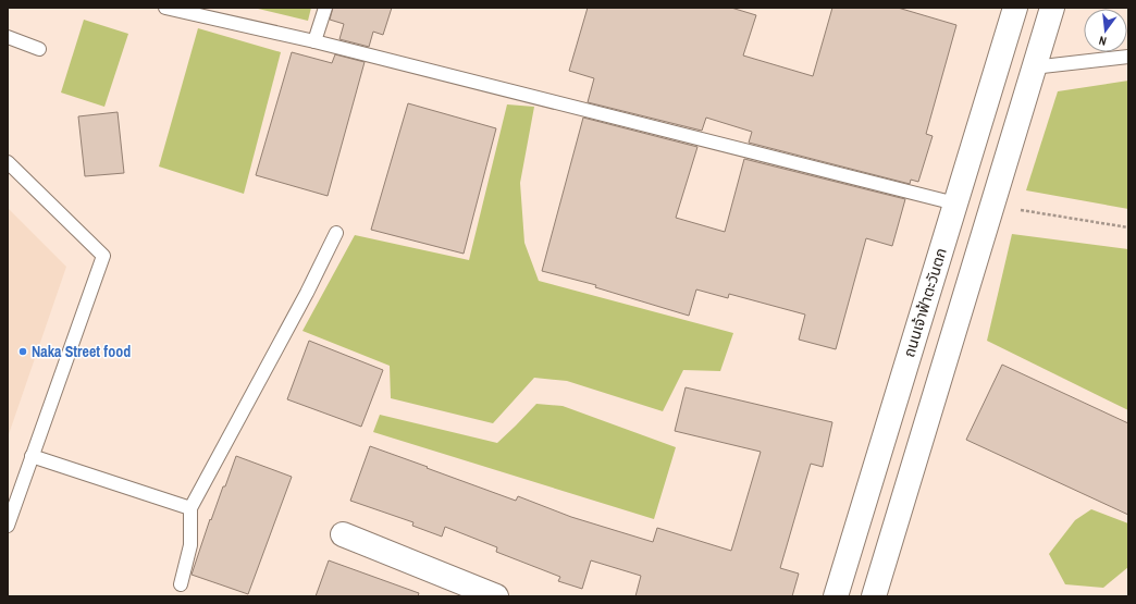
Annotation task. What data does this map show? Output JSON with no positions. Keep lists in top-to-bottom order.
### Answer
{
  "streets": {
    "main road": ["ถนนเจ้าฟ้าตะวันตก"]
  },
  "places": ["Naka Street food"],
  "north": "bottom"
}
